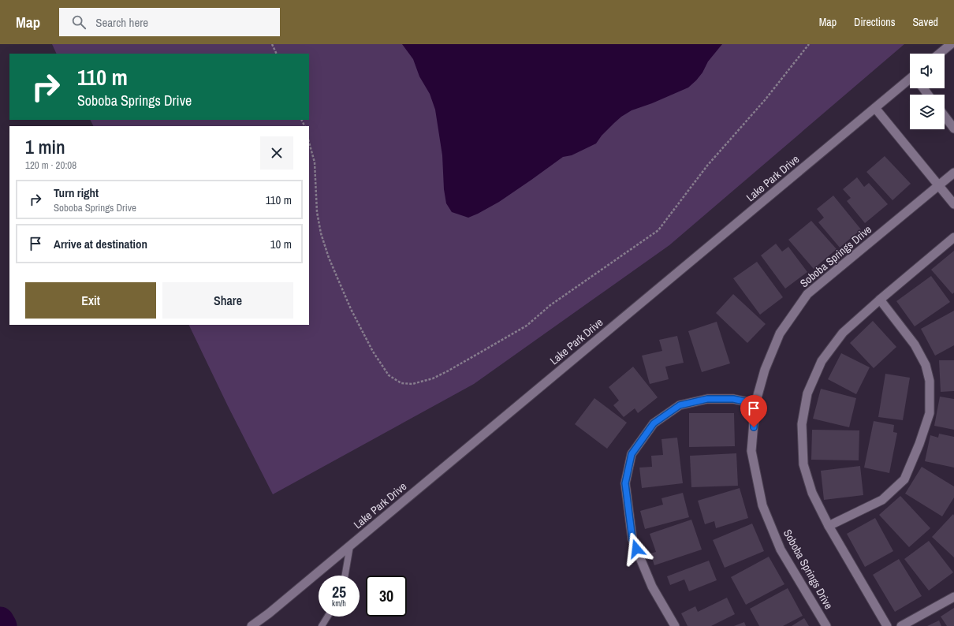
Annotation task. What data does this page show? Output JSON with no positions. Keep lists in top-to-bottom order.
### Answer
{
  "streets": {
    "street": ["Lake Park Drive", "Soboba Springs Drive"]
  },
  "page": {
    "header": "Map",
    "search": "Search here",
    "nav": ["Map", "Directions", "Saved"],
    "turn": ["110 m", "Soboba Springs Drive"],
    "heading": ["1 min", "120 m · 20:08"],
    "list": [
      {
        "name": "Turn right",
        "note": "Soboba Springs Drive",
        "value": "110 m"
      },
      {
        "name": "Arrive at destination",
        "value": "10 m"
      }
    ],
    "buttons": ["Exit", "Share"],
    "speed": "25 km/h",
    "limit": "30"
  }
}
